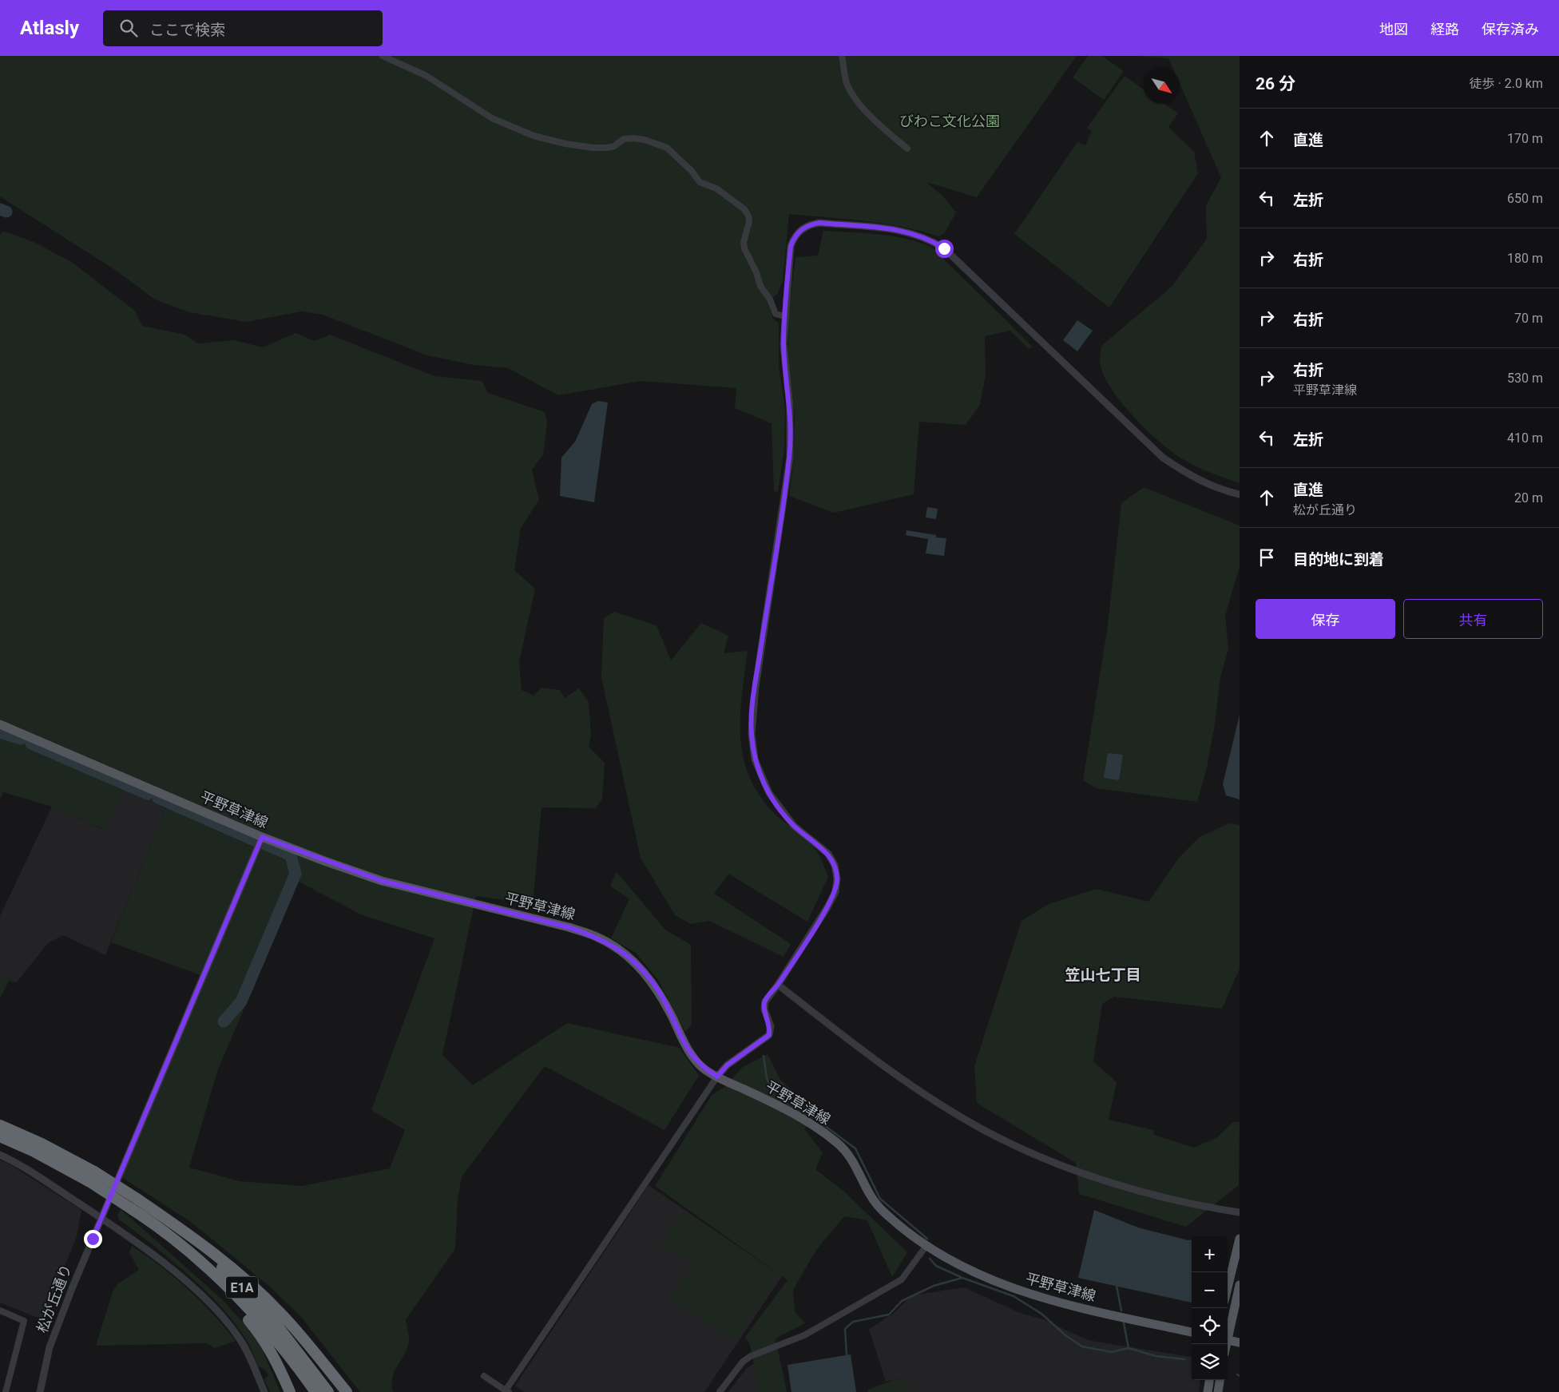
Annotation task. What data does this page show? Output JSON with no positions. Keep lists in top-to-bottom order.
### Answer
{
  "streets": {
    "highway": ["E1A"],
    "main road": ["平野草津線"],
    "street": ["松が丘通り"]
  },
  "crossings": [
    ["平野草津線", "松が丘通り"]
  ],
  "districts": ["笠山七丁目"],
  "parks": ["びわこ文化公園"],
  "north": "bottom right",
  "page": {
    "header": "Atlasly",
    "search": "ここで検索",
    "nav": ["地図", "経路", "保存済み"],
    "heading": ["26 分", "徒歩 · 2.0 km"],
    "list": [
      ["直進", "170 m"],
      ["左折", "650 m"],
      ["右折", "180 m"],
      ["右折", "70 m"],
      ["右折", "平野草津線", "530 m"],
      ["左折", "410 m"],
      ["直進", "松が丘通り", "20 m"],
      "目的地に到着"
    ],
    "buttons": ["保存", "共有"],
    "map_buttons": ["+", "−"]
  }
}
